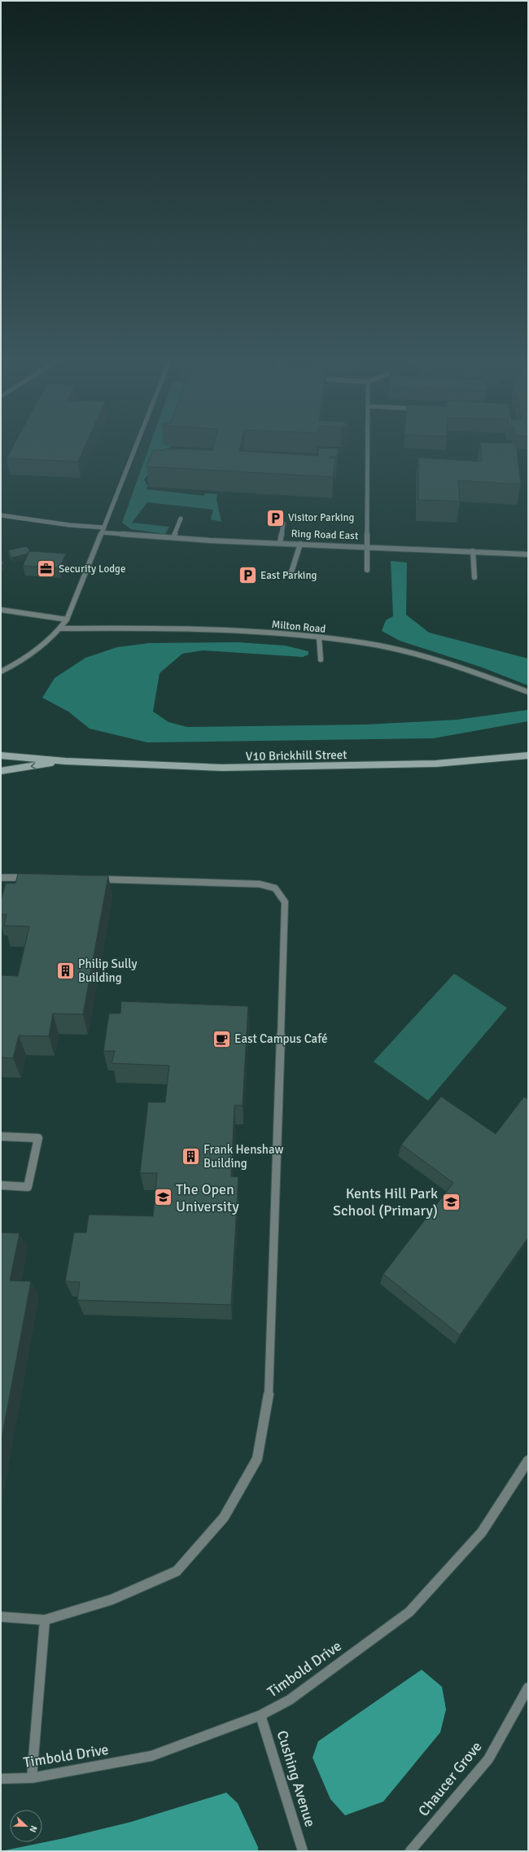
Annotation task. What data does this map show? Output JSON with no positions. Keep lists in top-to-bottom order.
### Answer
{
  "streets": {
    "street": [
      "Ring Road East",
      "Milton Road",
      "V10 Brickhill Street",
      "Timbold Drive",
      "Cushing Avenue",
      "Chaucer Grove"
    ]
  },
  "crossings": [
    ["Timbold Drive", "Cushing Avenue"]
  ],
  "places": {
    "parking": ["Visitor Parking", "East Parking"],
    "office": ["Security Lodge"],
    "building": ["Philip Sully Building", "Frank Henshaw Building"],
    "cafe": ["East Campus Café"],
    "school or university": ["The Open University", "Kents Hill Park School (Primary)"]
  },
  "north": "right"
}
